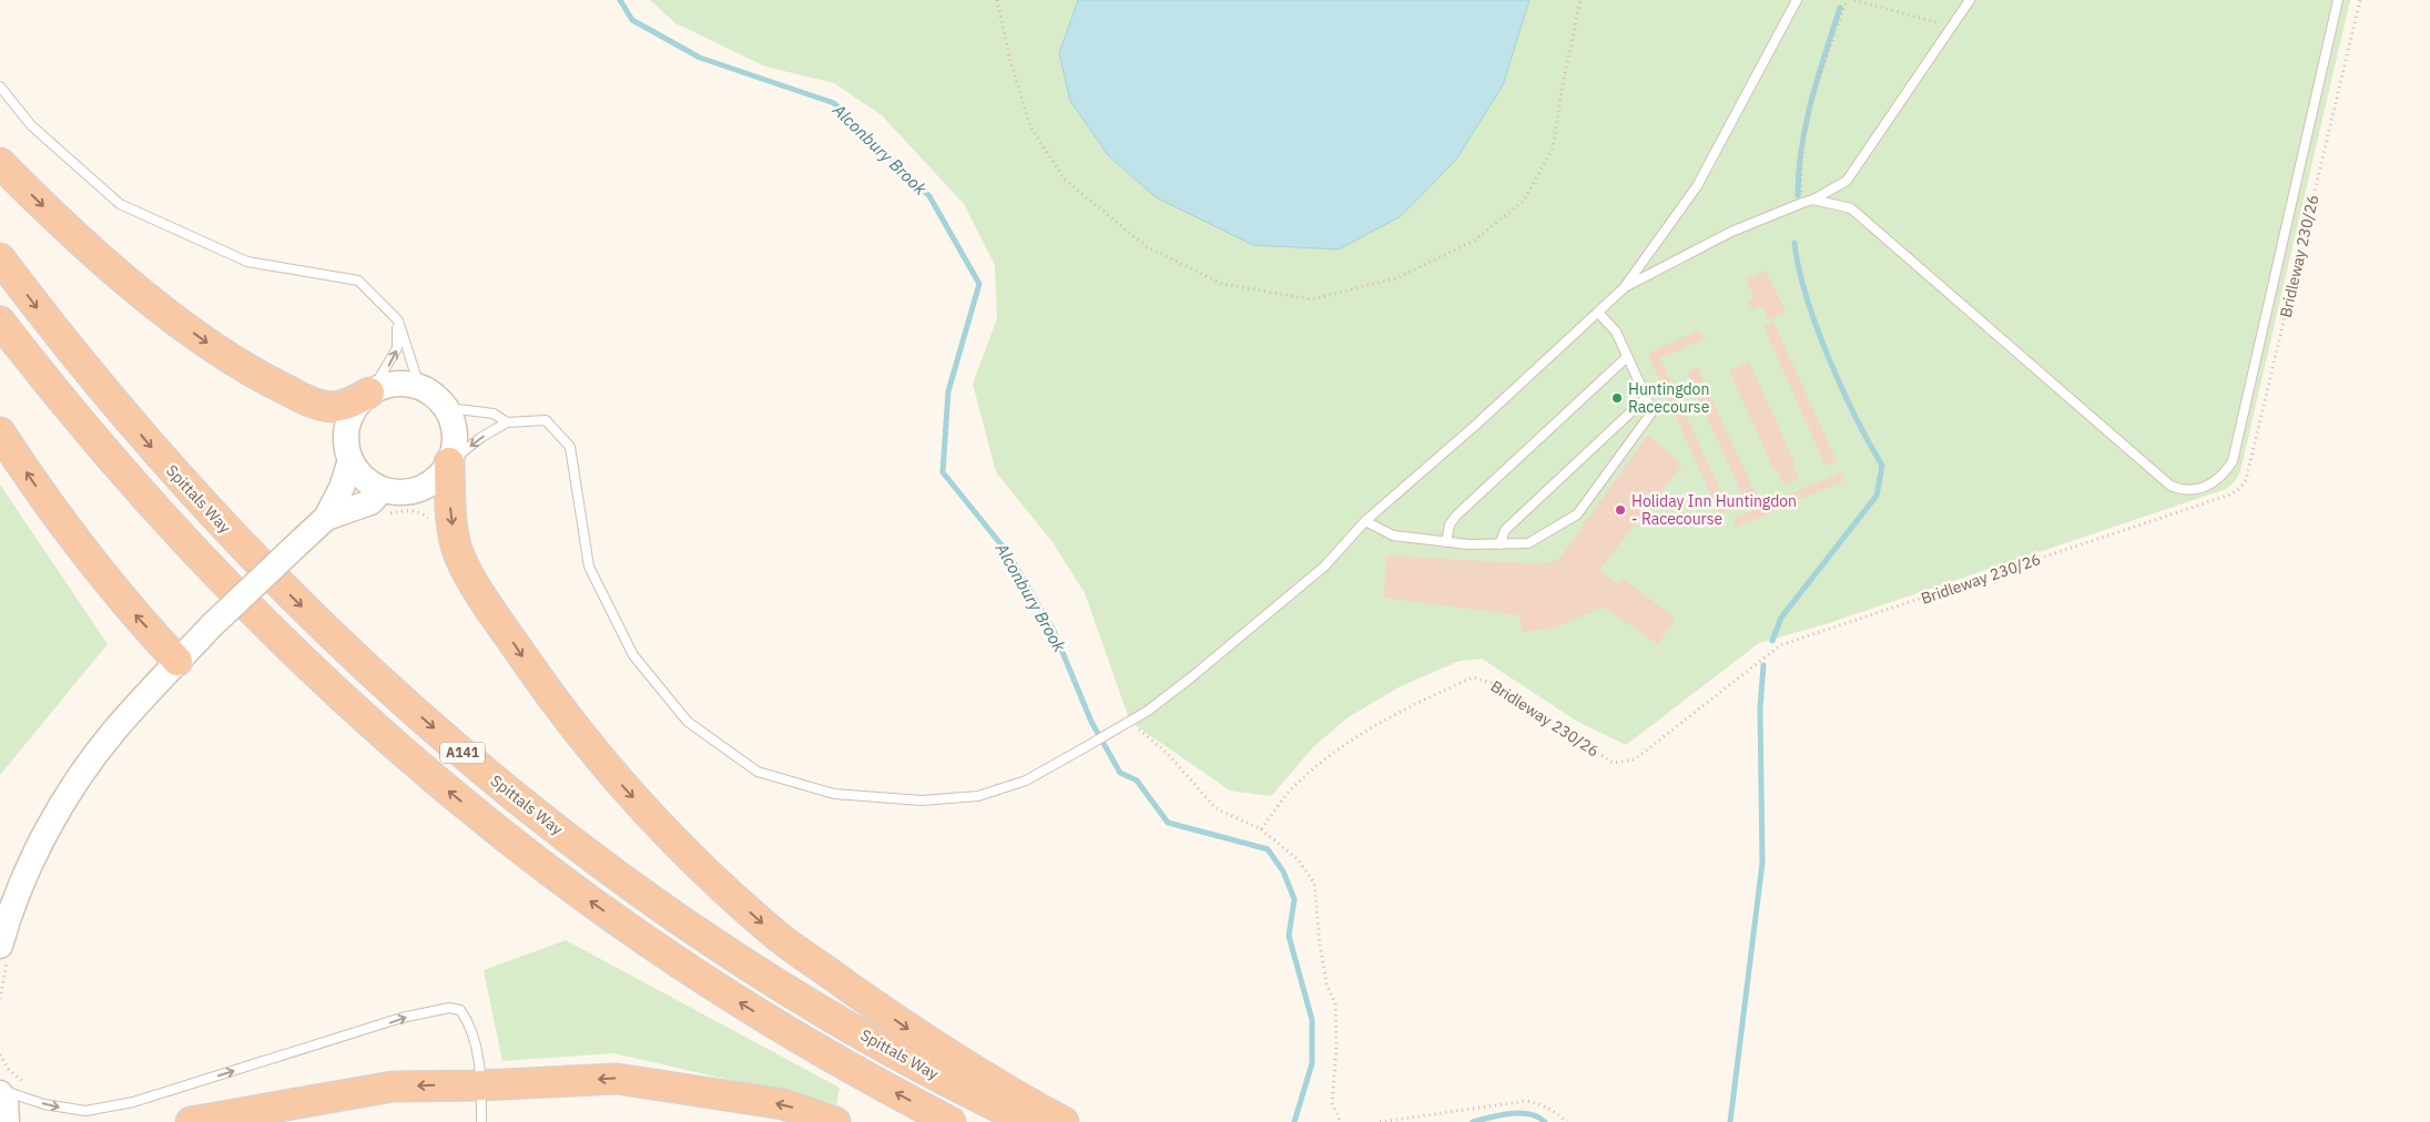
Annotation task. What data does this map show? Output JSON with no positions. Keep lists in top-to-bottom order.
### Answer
{
  "streets": {
    "highway": ["Spittals Way", "A141"],
    "path": ["Bridleway 230/26"]
  },
  "water": ["Alconbury Brook"],
  "places": ["Huntingdon Racecourse", "Holiday Inn Huntingdon - Racecourse"]
}
